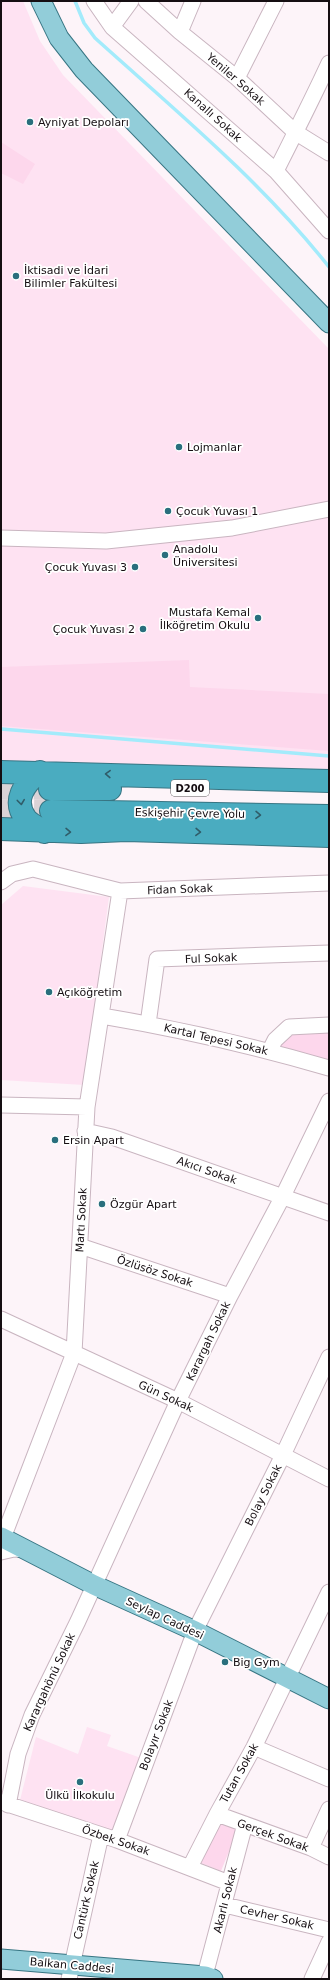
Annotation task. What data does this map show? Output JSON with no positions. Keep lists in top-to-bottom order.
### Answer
{
  "streets": {
    "highway": ["D200", "Eskişehir Çevre Yolu"],
    "main road": ["Seylap Caddesi", "Balkan Caddesi"],
    "street": [
      "Yeniler Sokak",
      "Kanallı Sokak",
      "Fidan Sokak",
      "Ful Sokak",
      "Kartal Tepesi Sokak",
      "Akıcı Sokak",
      "Martı Sokak",
      "Özlüsöz Sokak",
      "Karargah Sokak",
      "Gün Sokak",
      "Bolay Sokak",
      "Karargahönü Sokak",
      "Bolayır Sokak",
      "Tutan Sokak",
      "Gerçek Sokak",
      "Özbek Sokak",
      "Cantürk Sokak",
      "Akarlı Sokak",
      "Cevher Sokak"
    ]
  },
  "crossings": [
    ["Fidan Sokak", "Martı Sokak"],
    ["Ful Sokak", "Kartal Tepesi Sokak"],
    ["Kartal Tepesi Sokak", "Martı Sokak"],
    ["Akıcı Sokak", "Martı Sokak"],
    ["Akıcı Sokak", "Karargah Sokak"],
    ["Martı Sokak", "Özlüsöz Sokak"],
    ["Martı Sokak", "Gün Sokak"],
    ["Martı Sokak", "Seylap Caddesi"],
    ["Özlüsöz Sokak", "Karargah Sokak"],
    ["Karargah Sokak", "Gün Sokak"],
    ["Karargah Sokak", "Seylap Caddesi"],
    ["Karargah Sokak", "Karargahönü Sokak"],
    ["Gün Sokak", "Bolay Sokak"],
    ["Bolay Sokak", "Seylap Caddesi"],
    ["Bolay Sokak", "Bolayır Sokak"],
    ["Seylap Caddesi", "Karargahönü Sokak"],
    ["Seylap Caddesi", "Bolayır Sokak"],
    ["Seylap Caddesi", "Tutan Sokak"],
    ["Karargahönü Sokak", "Özbek Sokak"],
    ["Bolayır Sokak", "Özbek Sokak"],
    ["Tutan Sokak", "Gerçek Sokak"],
    ["Tutan Sokak", "Özbek Sokak"],
    ["Gerçek Sokak", "Akarlı Sokak"],
    ["Özbek Sokak", "Cantürk Sokak"],
    ["Özbek Sokak", "Akarlı Sokak"],
    ["Cantürk Sokak", "Balkan Caddesi"],
    ["Akarlı Sokak", "Cevher Sokak"],
    ["Akarlı Sokak", "Balkan Caddesi"]
  ],
  "places": [
    "Ayniyat Depoları",
    "İktisadi ve İdari Bilimler Fakültesi",
    "Lojmanlar",
    "Çocuk Yuvası 1",
    "Anadolu Üniversitesi",
    "Çocuk Yuvası 3",
    "Mustafa Kemal İlköğretim Okulu",
    "Çocuk Yuvası 2",
    "Açıköğretim",
    "Ersin Apart",
    "Özgür Apart",
    "Big Gym",
    "Ülkü İlkokulu"
  ]
}
